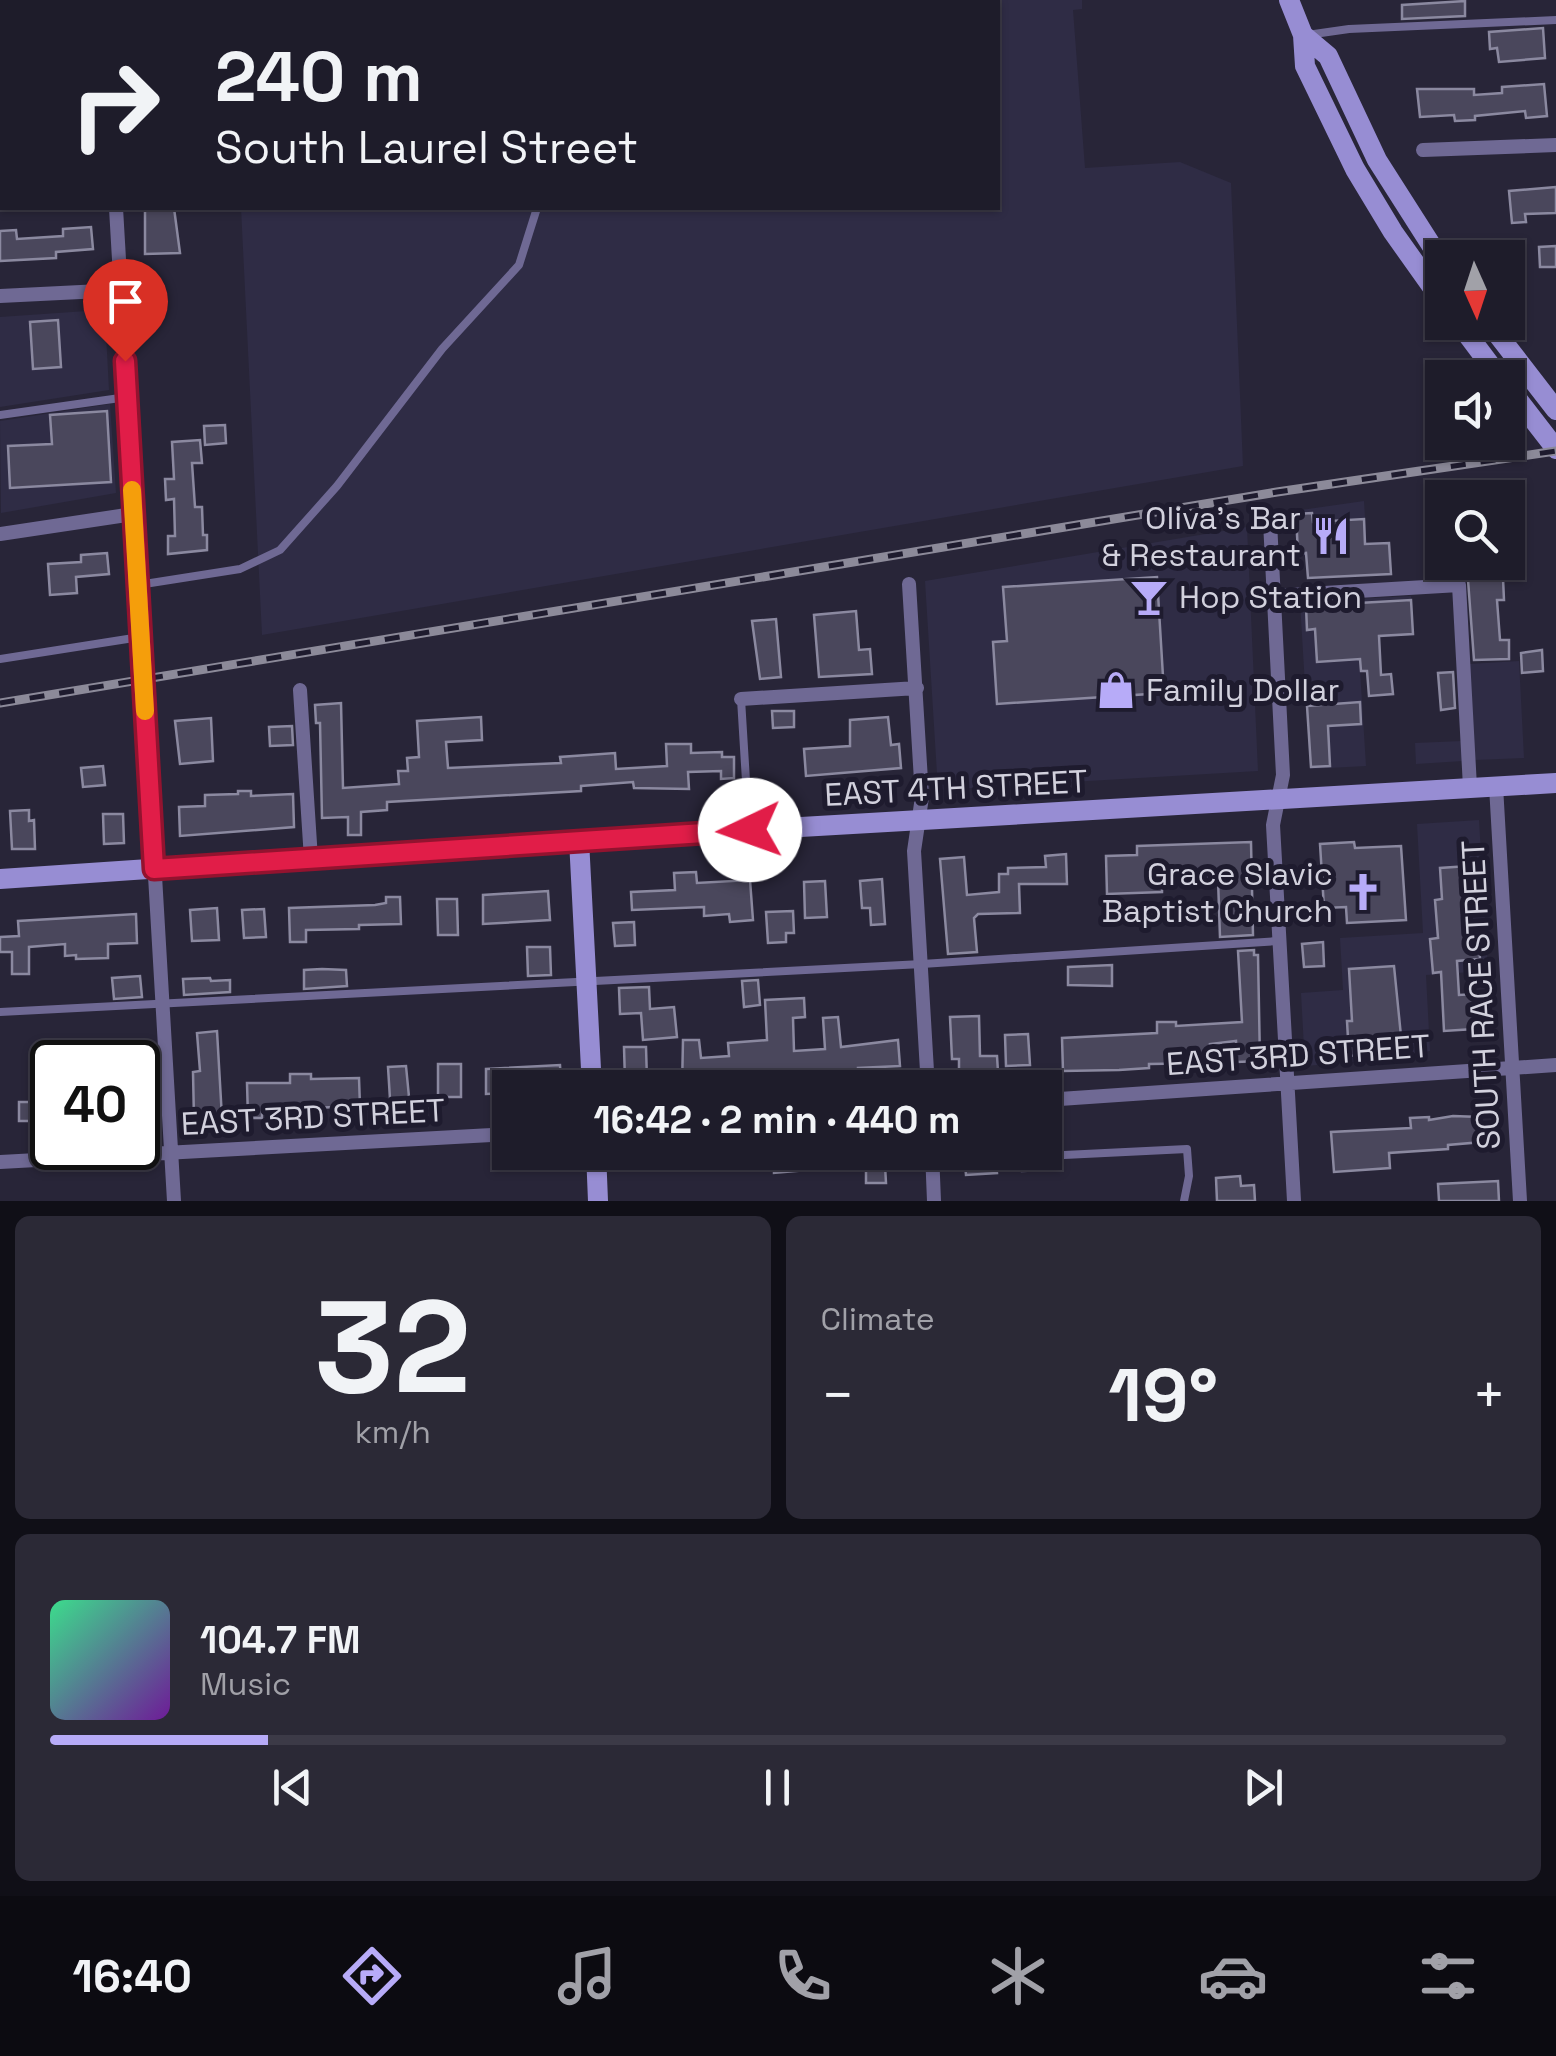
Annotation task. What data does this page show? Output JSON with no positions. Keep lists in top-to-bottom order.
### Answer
{
  "streets": {
    "street": ["EAST 4TH STREET", "SOUTH RACE STREET", "EAST 3RD STREET"]
  },
  "crossings": [
    ["EAST 4TH STREET", "SOUTH RACE STREET"],
    ["SOUTH RACE STREET", "EAST 3RD STREET"]
  ],
  "places": {
    "restaurant": ["Oliva's Bar & Restaurant"],
    "bar": ["Hop Station"],
    "shop": ["Family Dollar"],
    "church": ["Grace Slavic Baptist Church"]
  },
  "north": "bottom",
  "page": {
    "turn": ["240 m", "South Laurel Street"],
    "limit": "40",
    "trip": "16:42 · 2 min · 440 m",
    "tile": [
      ["32", "km/h"],
      "Climate"
    ],
    "heat": ["−", "19°", "+"],
    "song": ["104.7 FM", "Music"],
    "tabs": "16:40"
  }
}
